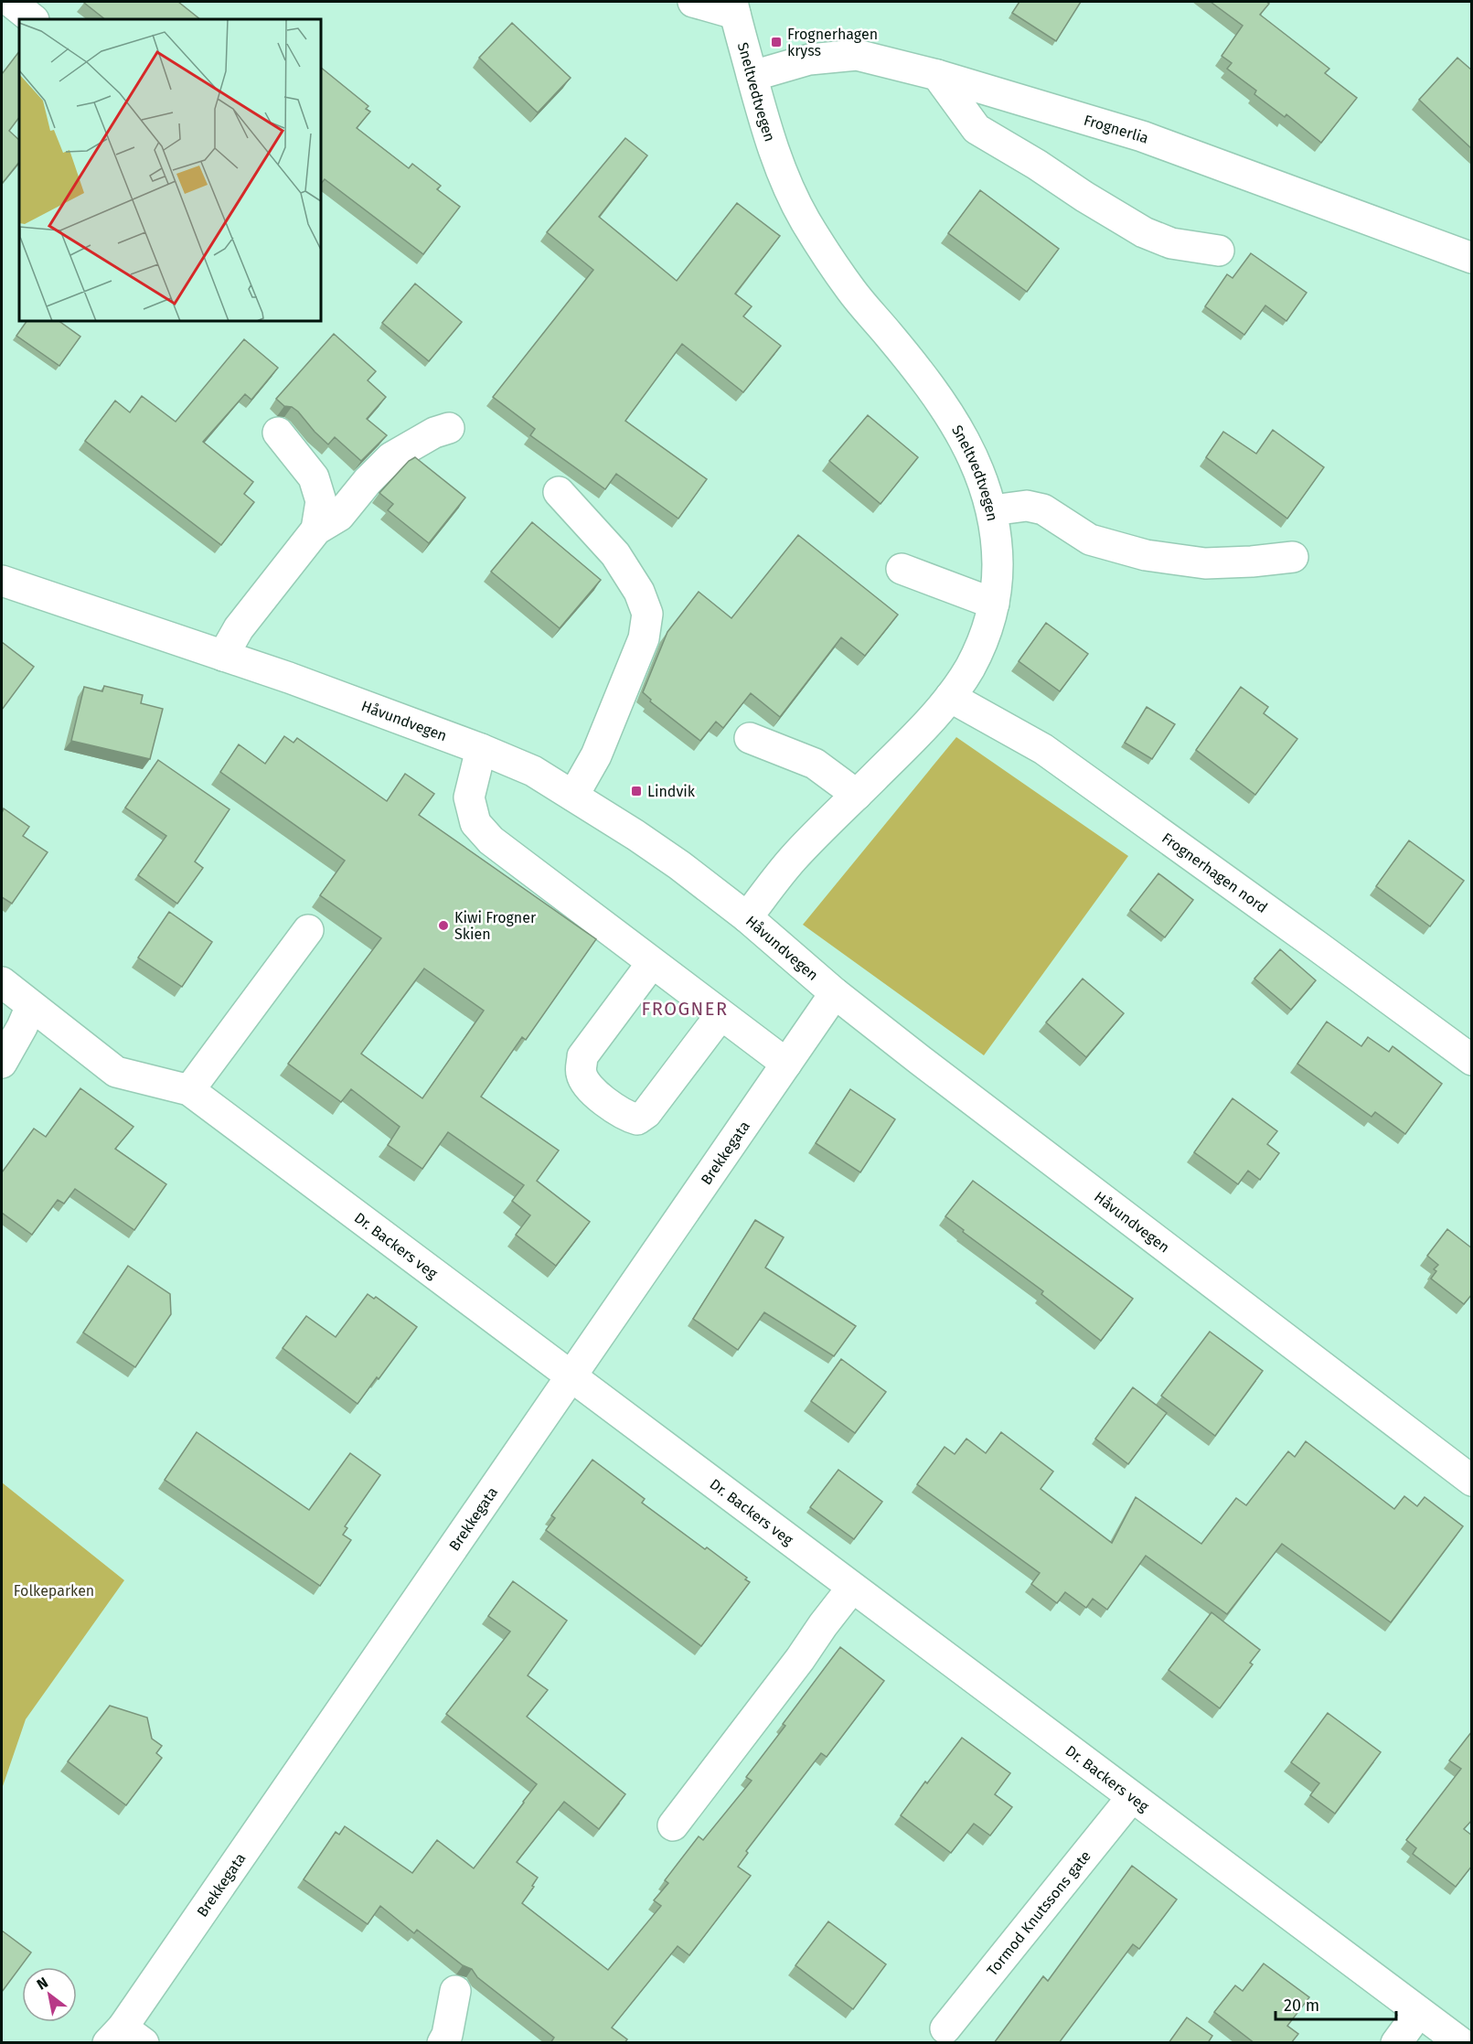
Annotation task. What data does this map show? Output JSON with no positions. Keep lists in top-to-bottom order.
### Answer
{
  "streets": {
    "street": [
      "Sneltvedtvegen",
      "Frognerlia",
      "Håvundvegen",
      "Frognerhagen nord",
      "Brekkegata",
      "Dr. Backers veg",
      "Tormod Knutssons gate"
    ]
  },
  "crossings": [
    ["Sneltvedtvegen", "Frognerlia"],
    ["Sneltvedtvegen", "Håvundvegen"],
    ["Sneltvedtvegen", "Frognerhagen nord"],
    ["Håvundvegen", "Brekkegata"],
    ["Brekkegata", "Dr. Backers veg"],
    ["Dr. Backers veg", "Tormod Knutssons gate"]
  ],
  "districts": ["FROGNER"],
  "parks": ["Folkeparken"],
  "places": {
    "transit": ["Frognerhagen kryss", "Lindvik"],
    "other": ["Kiwi Frogner Skien"]
  },
  "scale_bar": "20 m",
  "north": "top left"
}
